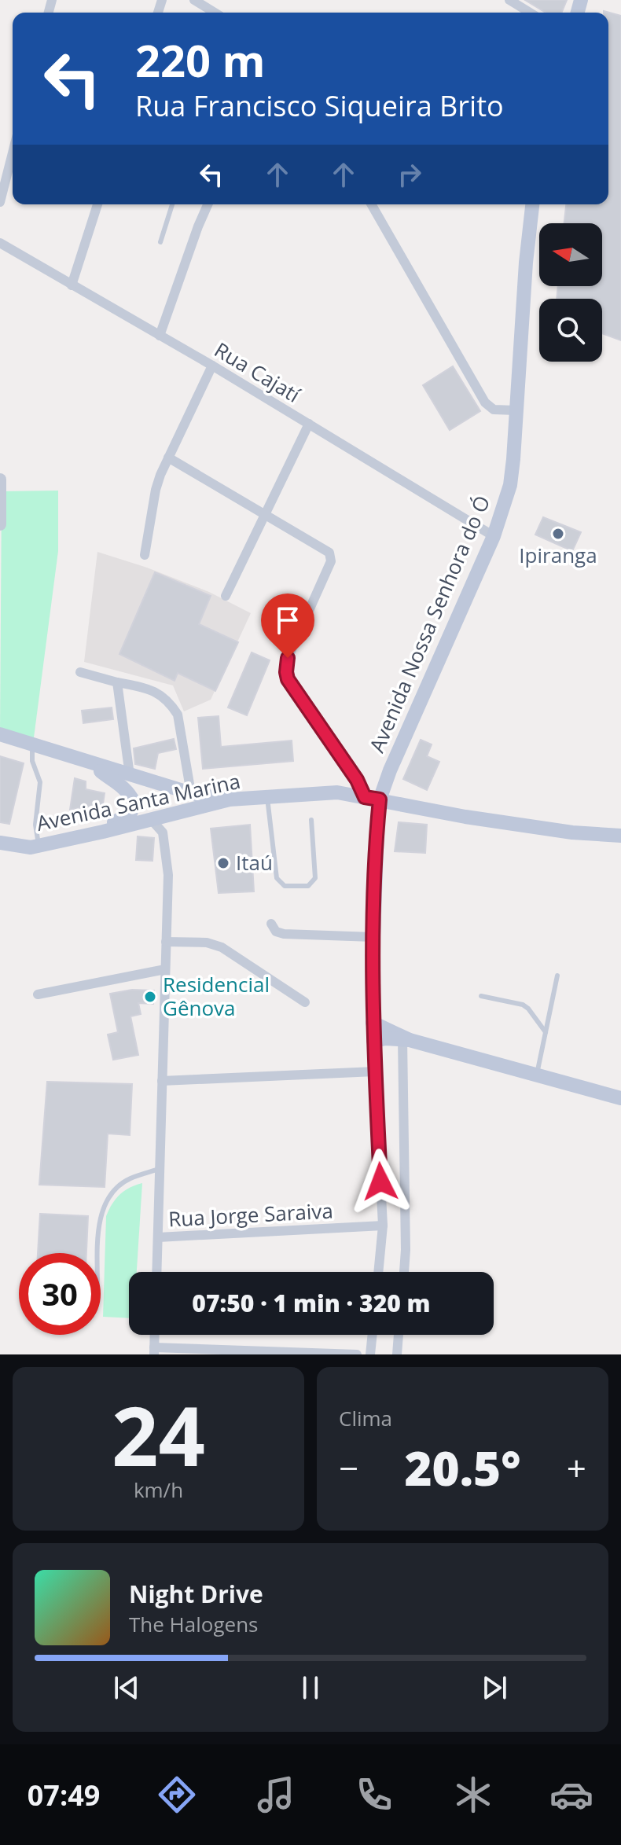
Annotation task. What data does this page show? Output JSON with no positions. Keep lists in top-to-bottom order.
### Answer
{
  "streets": {
    "main road": ["Avenida Nossa Senhora do Ó", "Avenida Santa Marina"],
    "street": ["Rua Cajatí", "Rua Jorge Saraiva"]
  },
  "crossings": [
    ["Rua Cajatí", "Avenida Nossa Senhora do Ó"],
    ["Avenida Nossa Senhora do Ó", "Avenida Santa Marina"]
  ],
  "places": ["Ipiranga", "Itaú", "Residencial Gênova"],
  "north": "left",
  "page": {
    "turn": ["220 m", "Rua Francisco Siqueira Brito"],
    "limit": "30",
    "trip": "07:50 · 1 min · 320 m",
    "tile": [
      ["24", "km/h"],
      "Clima"
    ],
    "heat": ["−", "20.5°", "+"],
    "song": ["Night Drive", "The Halogens"],
    "tabs": "07:49"
  }
}
